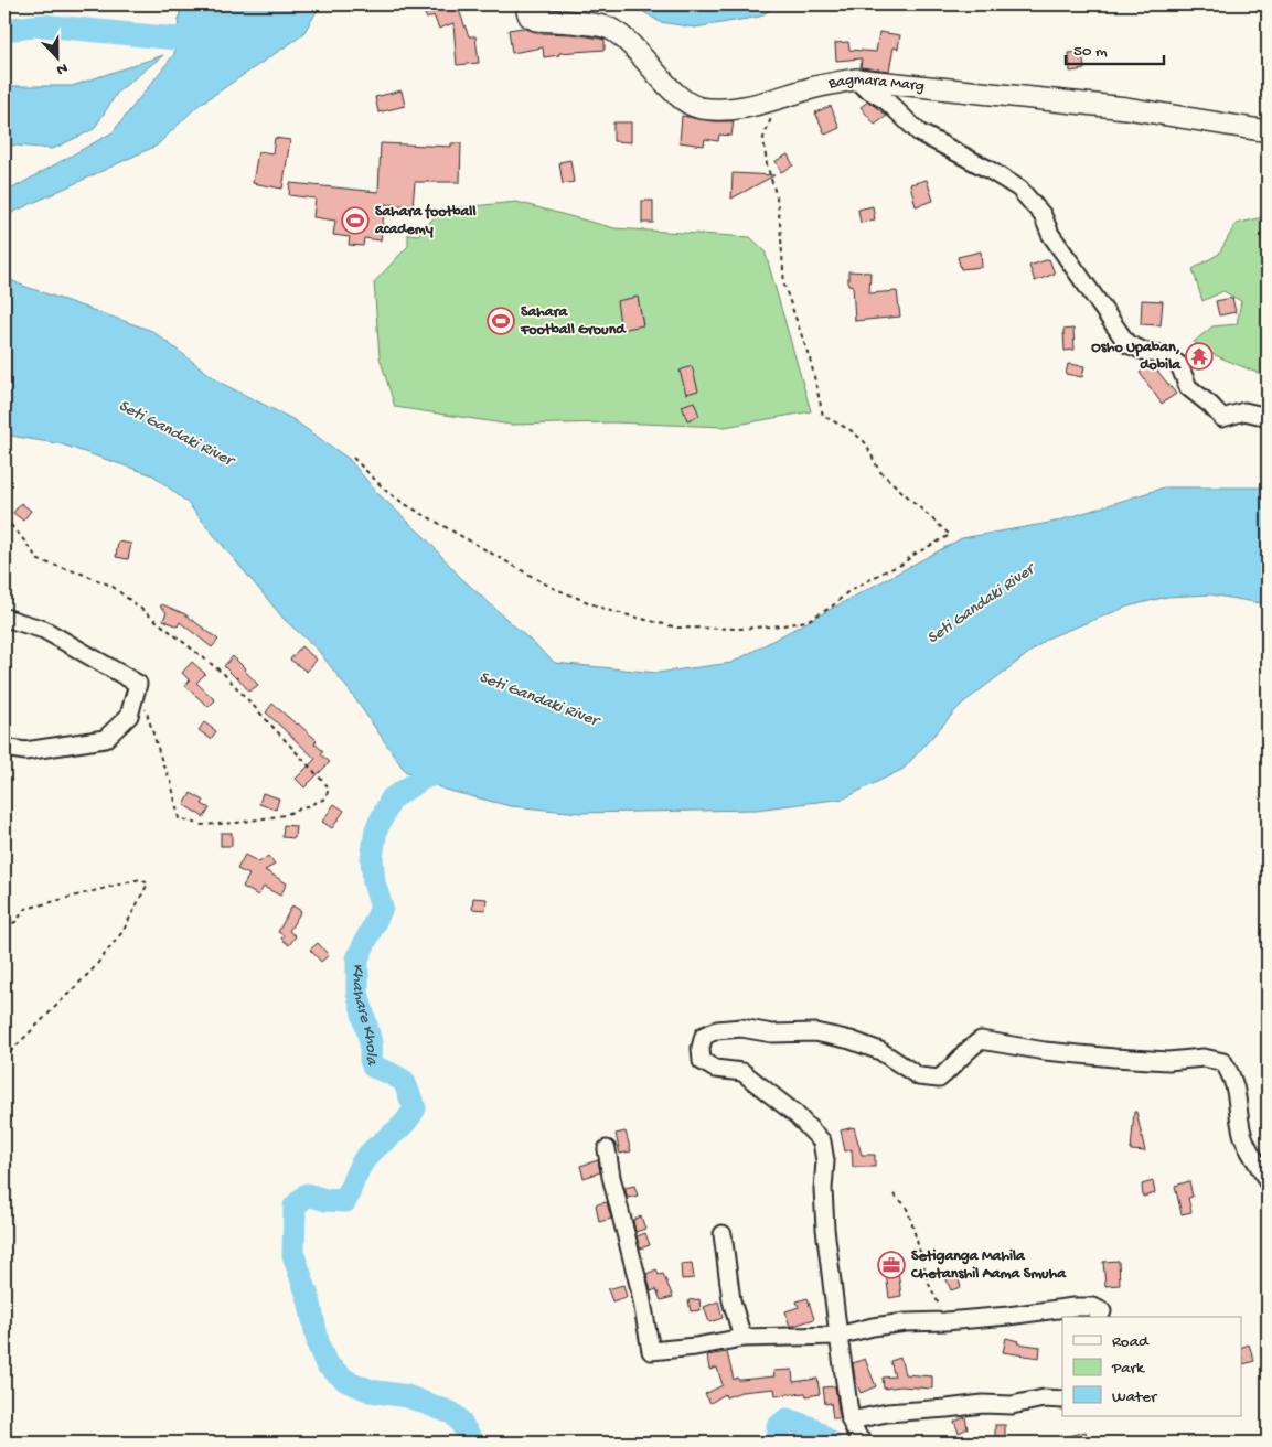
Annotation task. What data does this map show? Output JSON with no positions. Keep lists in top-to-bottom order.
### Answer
{
  "streets": {
    "main road": ["Bagmara Marg"]
  },
  "water": ["Seti Gandaki River", "Khahare Khola"],
  "places": {
    "sports": ["Sahara football academy", "Sahara Football Ground"],
    "temple": ["Osho Upaban, dobila"],
    "office": ["Setiganga Mahila Chetanshil Aama Smuha"]
  },
  "legend": ["Road", "Park", "Water"],
  "scale_bar": "50 m",
  "north": "bottom"
}
